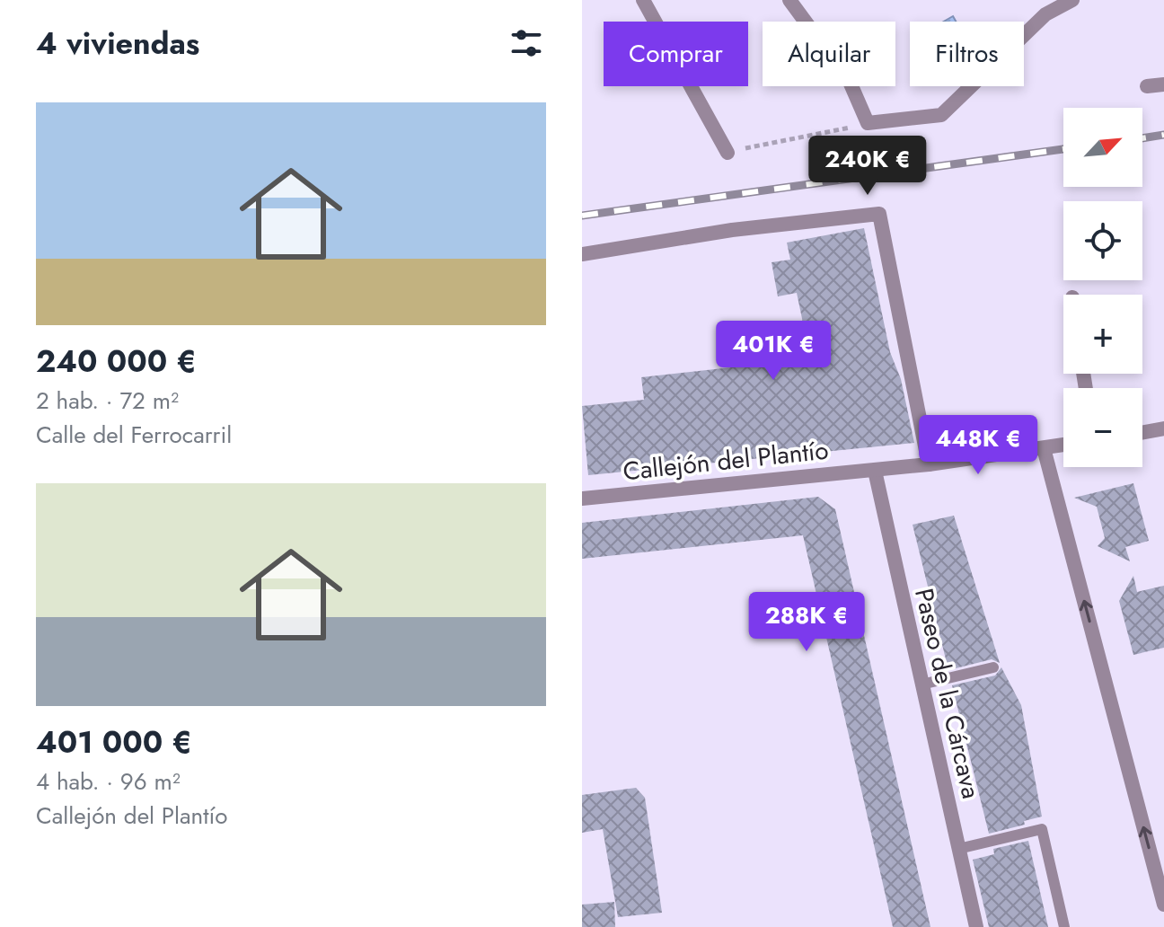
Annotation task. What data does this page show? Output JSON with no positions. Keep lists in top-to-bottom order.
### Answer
{
  "streets": {
    "street": ["Callejón del Plantío", "Paseo de la Cárcava"]
  },
  "crossings": [
    ["Callejón del Plantío", "Paseo de la Cárcava"]
  ],
  "north": "top right",
  "page": {
    "heading": "4 viviendas",
    "chip": ["Comprar", "Alquilar", "Filtros"],
    "list": [
      {
        "name": "240 000 €",
        "note": "2 hab. · 72 m² · Calle del Ferrocarril"
      },
      {
        "name": "401 000 €",
        "note": "4 hab. · 96 m² · Callejón del Plantío"
      }
    ],
    "map_buttons": ["+", "−"],
    "price": [
      "240K €",
      "401K €",
      "448K €",
      "288K €"
    ]
  }
}
